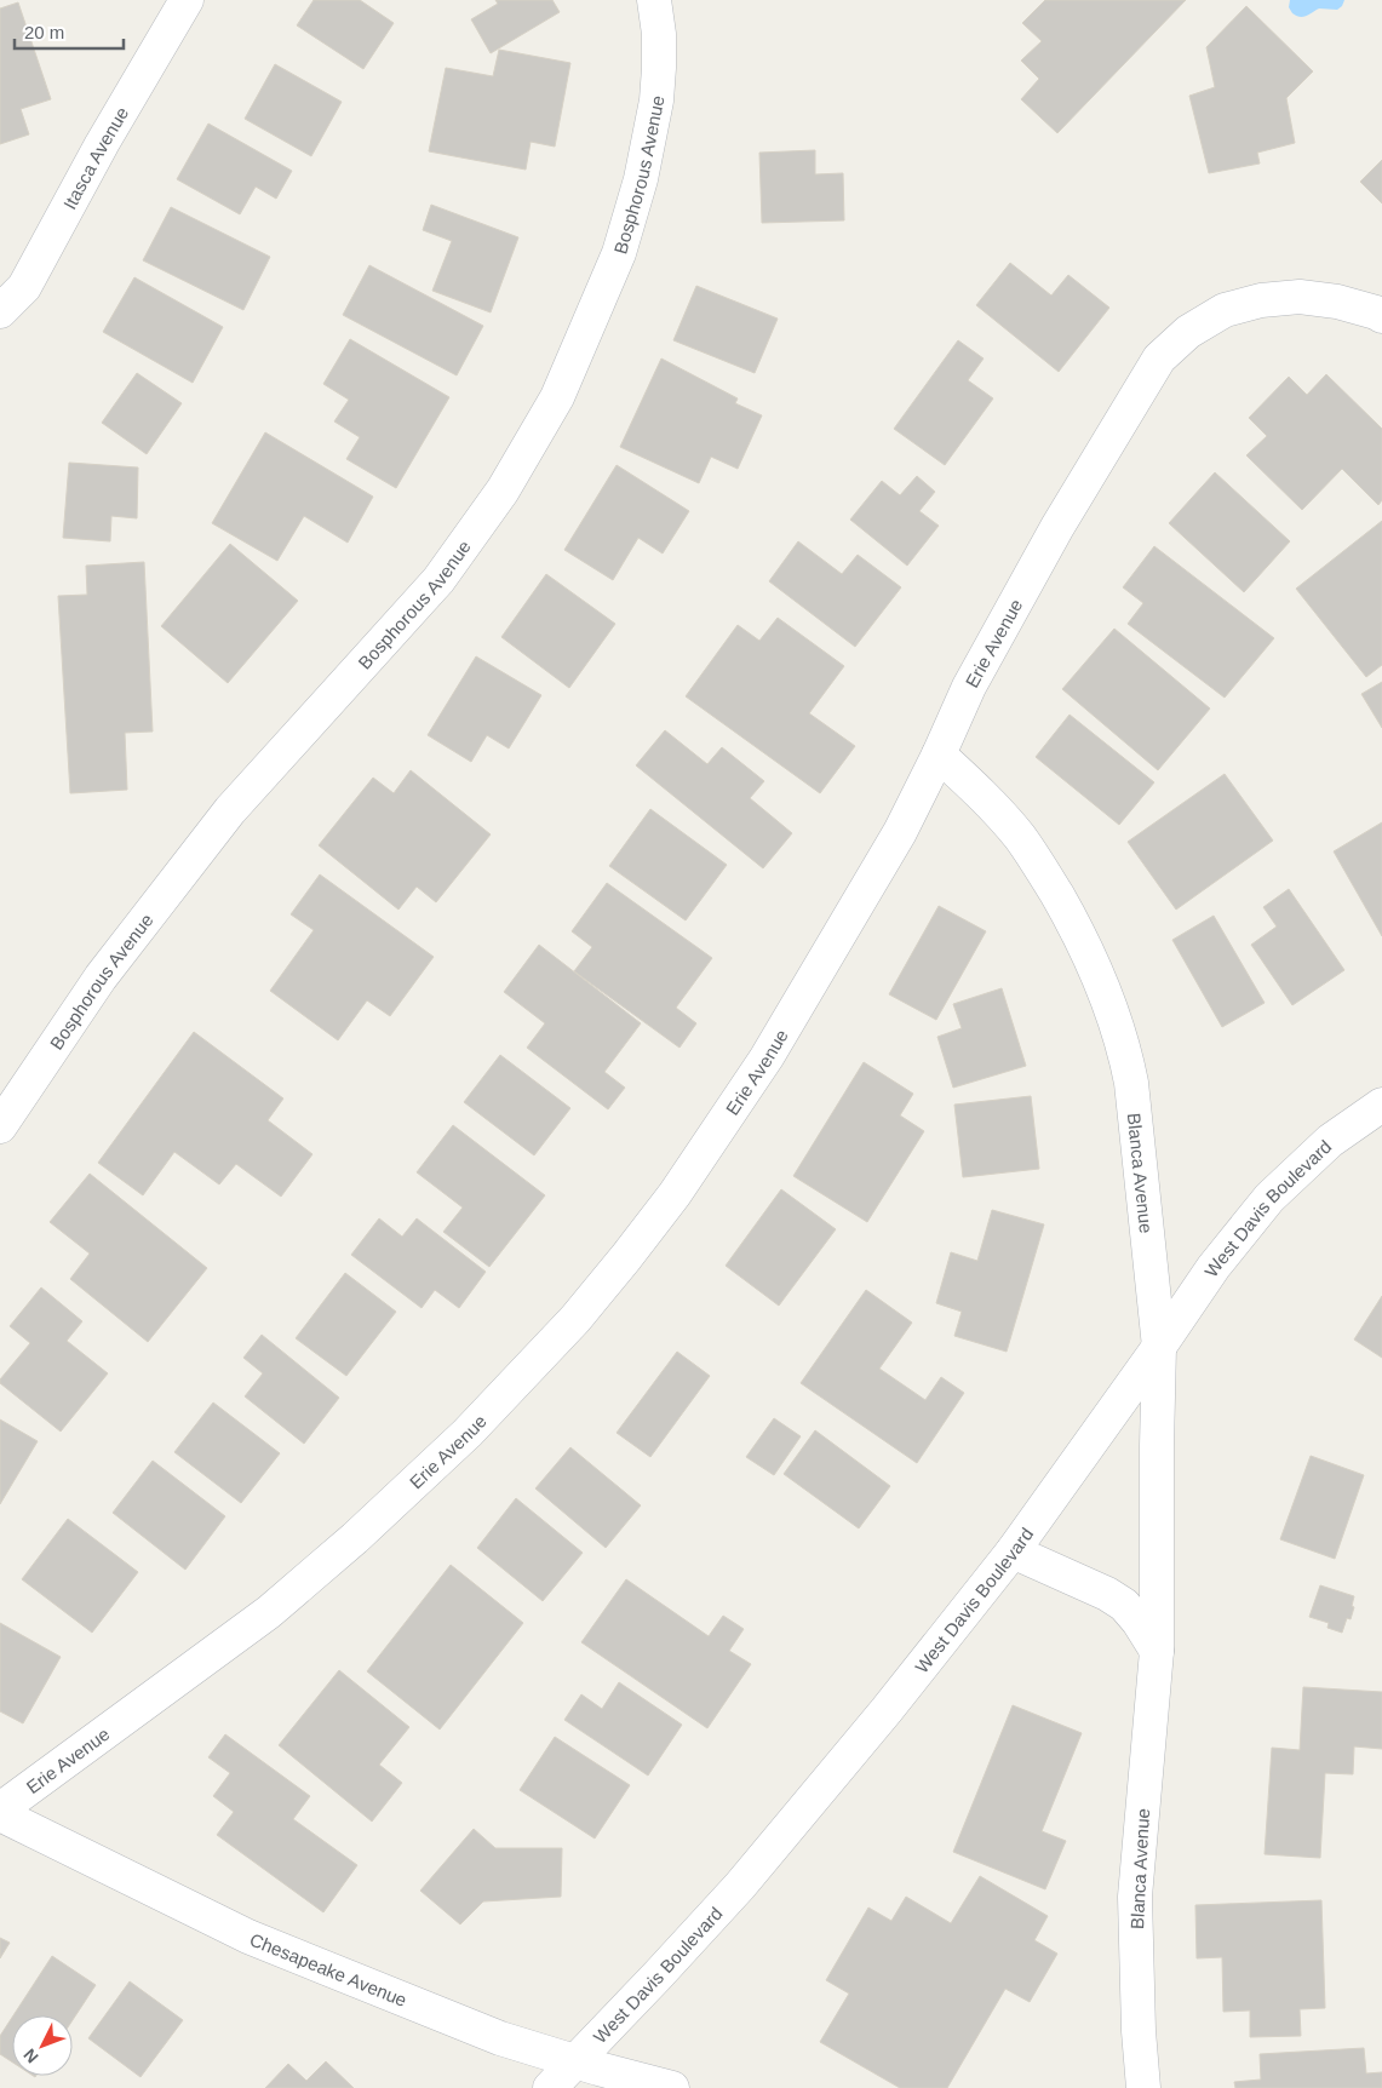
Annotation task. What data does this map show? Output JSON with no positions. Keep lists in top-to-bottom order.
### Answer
{
  "streets": {
    "street": [
      "Itasca Avenue",
      "Bosphorous Avenue",
      "Erie Avenue",
      "Blanca Avenue",
      "West Davis Boulevard",
      "Chesapeake Avenue"
    ]
  },
  "crossings": [
    ["Erie Avenue", "Blanca Avenue"],
    ["Blanca Avenue", "West Davis Boulevard"],
    ["West Davis Boulevard", "Chesapeake Avenue"]
  ],
  "scale_bar": "20 m",
  "north": "bottom left"
}
